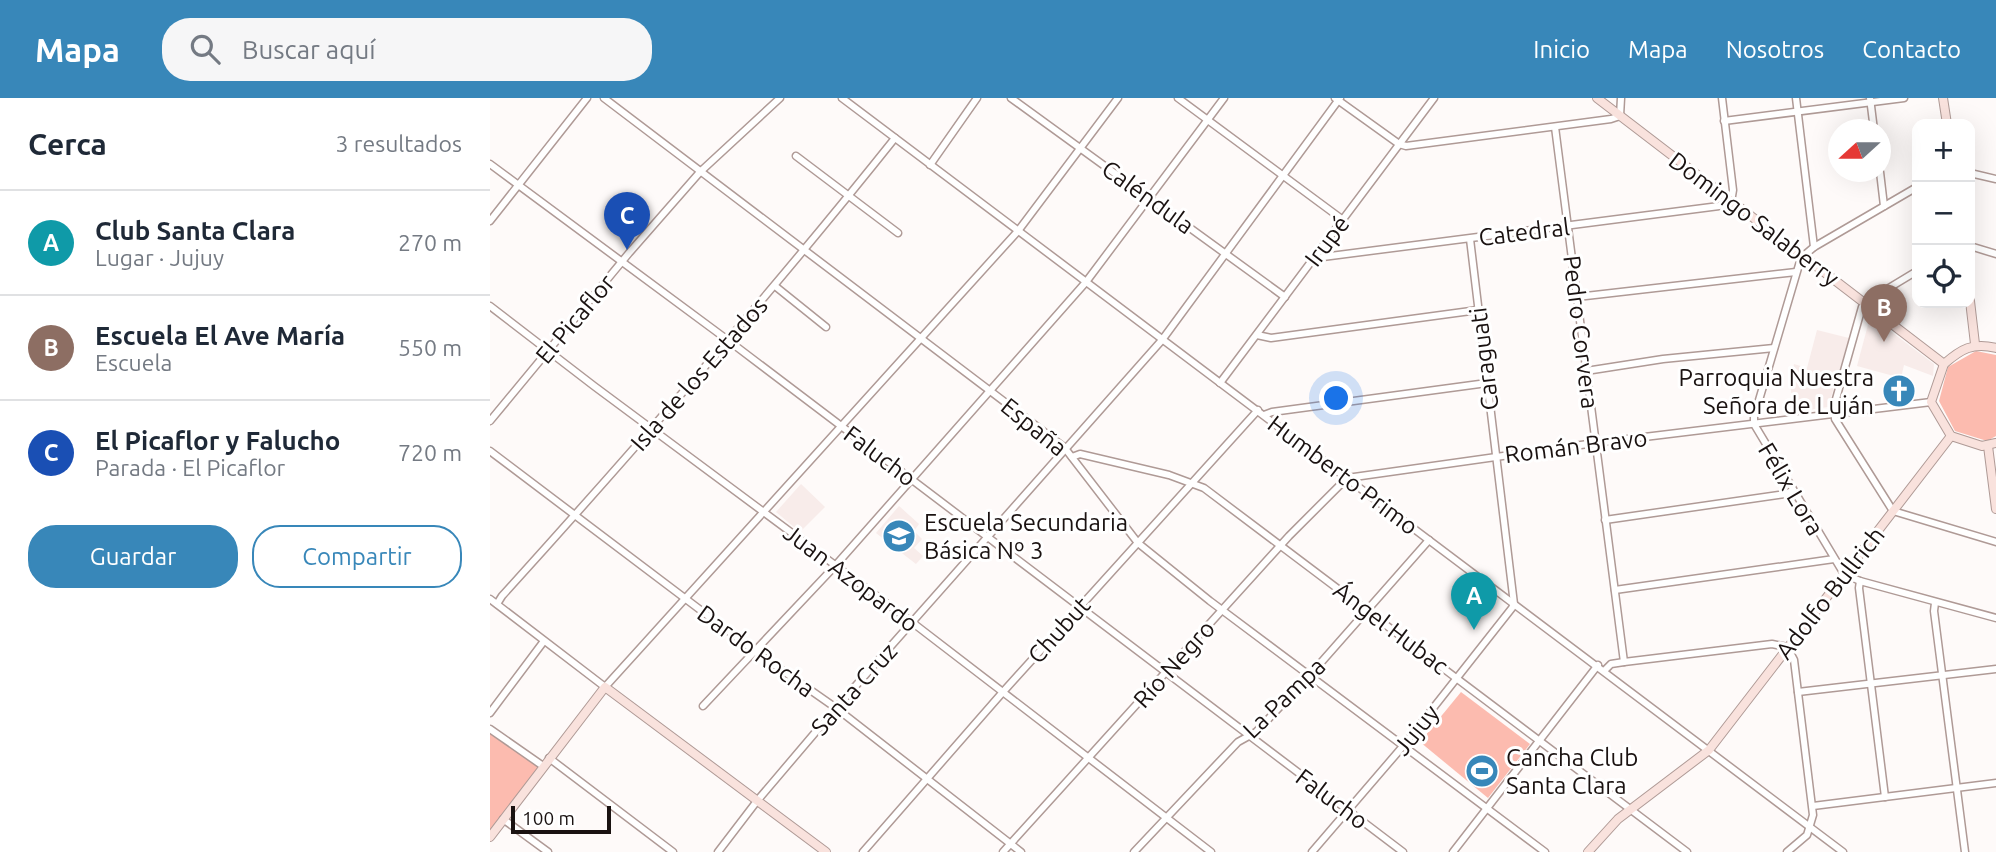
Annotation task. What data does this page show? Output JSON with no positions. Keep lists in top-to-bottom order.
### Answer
{
  "streets": {
    "street": [
      "Caléndula",
      "Domingo Salaberry",
      "Catedral",
      "Irupé",
      "El Picaflor",
      "Pedro Corvera",
      "Caraguati",
      "Isla de los Estados",
      "España",
      "Román Bravo",
      "Falucho",
      "Humberto Primo",
      "Félix Lora",
      "Juan Azopardo",
      "Adolfo Bullrich",
      "Ángel Hubac",
      "Chubut",
      "Dardo Rocha",
      "Río Negro",
      "Santa Cruz",
      "La Pampa",
      "Jujuy"
    ]
  },
  "crossings": [
    ["Caléndula", "Irupé"],
    ["Caléndula", "Santa Cruz"],
    ["Domingo Salaberry", "Catedral"],
    ["Domingo Salaberry", "Félix Lora"],
    ["Catedral", "Irupé"],
    ["Catedral", "Pedro Corvera"],
    ["Catedral", "Caraguati"],
    ["Irupé", "Humberto Primo"],
    ["El Picaflor", "España"],
    ["El Picaflor", "Falucho"],
    ["El Picaflor", "Juan Azopardo"],
    ["Pedro Corvera", "Román Bravo"],
    ["Caraguati", "Román Bravo"],
    ["Caraguati", "Humberto Primo"],
    ["Caraguati", "Jujuy"],
    ["Isla de los Estados", "España"],
    ["Isla de los Estados", "Falucho"],
    ["Isla de los Estados", "Humberto Primo"],
    ["Isla de los Estados", "Juan Azopardo"],
    ["Isla de los Estados", "Dardo Rocha"],
    ["España", "Ángel Hubac"],
    ["España", "Chubut"],
    ["España", "Río Negro"],
    ["España", "Santa Cruz"],
    ["España", "La Pampa"],
    ["España", "Jujuy"],
    ["Román Bravo", "Humberto Primo"],
    ["Román Bravo", "Félix Lora"],
    ["Román Bravo", "Río Negro"],
    ["Falucho", "Chubut"],
    ["Falucho", "Río Negro"],
    ["Falucho", "Santa Cruz"],
    ["Falucho", "La Pampa"],
    ["Falucho", "Jujuy"],
    ["Humberto Primo", "Adolfo Bullrich"],
    ["Humberto Primo", "Chubut"],
    ["Humberto Primo", "Río Negro"],
    ["Humberto Primo", "Santa Cruz"],
    ["Humberto Primo", "La Pampa"],
    ["Humberto Primo", "Jujuy"],
    ["Félix Lora", "Adolfo Bullrich"],
    ["Juan Azopardo", "Chubut"],
    ["Juan Azopardo", "Río Negro"],
    ["Juan Azopardo", "Santa Cruz"],
    ["Juan Azopardo", "La Pampa"],
    ["Adolfo Bullrich", "Ángel Hubac"],
    ["Ángel Hubac", "Chubut"],
    ["Ángel Hubac", "Río Negro"],
    ["Ángel Hubac", "La Pampa"],
    ["Ángel Hubac", "Jujuy"],
    ["Chubut", "Dardo Rocha"],
    ["Dardo Rocha", "Río Negro"],
    ["Dardo Rocha", "Santa Cruz"]
  ],
  "places": {
    "church": ["Parroquia Nuestra Señora de Luján"],
    "school or university": ["Escuela Secundaria Básica Nº 3"],
    "sports": ["Cancha Club Santa Clara"]
  },
  "scale_bar": "100 m",
  "north": "left",
  "page": {
    "header": "Mapa",
    "search": "Buscar aquí",
    "nav": [
      "Inicio",
      "Mapa",
      "Nosotros",
      "Contacto"
    ],
    "heading": ["Cerca", "3 resultados"],
    "map_buttons": ["+", "−"],
    "list": [
      {
        "mark": "A",
        "name": "Club Santa Clara",
        "note": "Lugar · Jujuy",
        "value": "270 m"
      },
      {
        "mark": "B",
        "name": "Escuela El Ave María",
        "note": "Escuela",
        "value": "550 m"
      },
      {
        "mark": "C",
        "name": "El Picaflor y Falucho",
        "note": "Parada · El Picaflor",
        "value": "720 m"
      }
    ],
    "pins": ["C", "B", "A"],
    "buttons": ["Guardar", "Compartir"],
    "scale": "100 m"
  }
}
